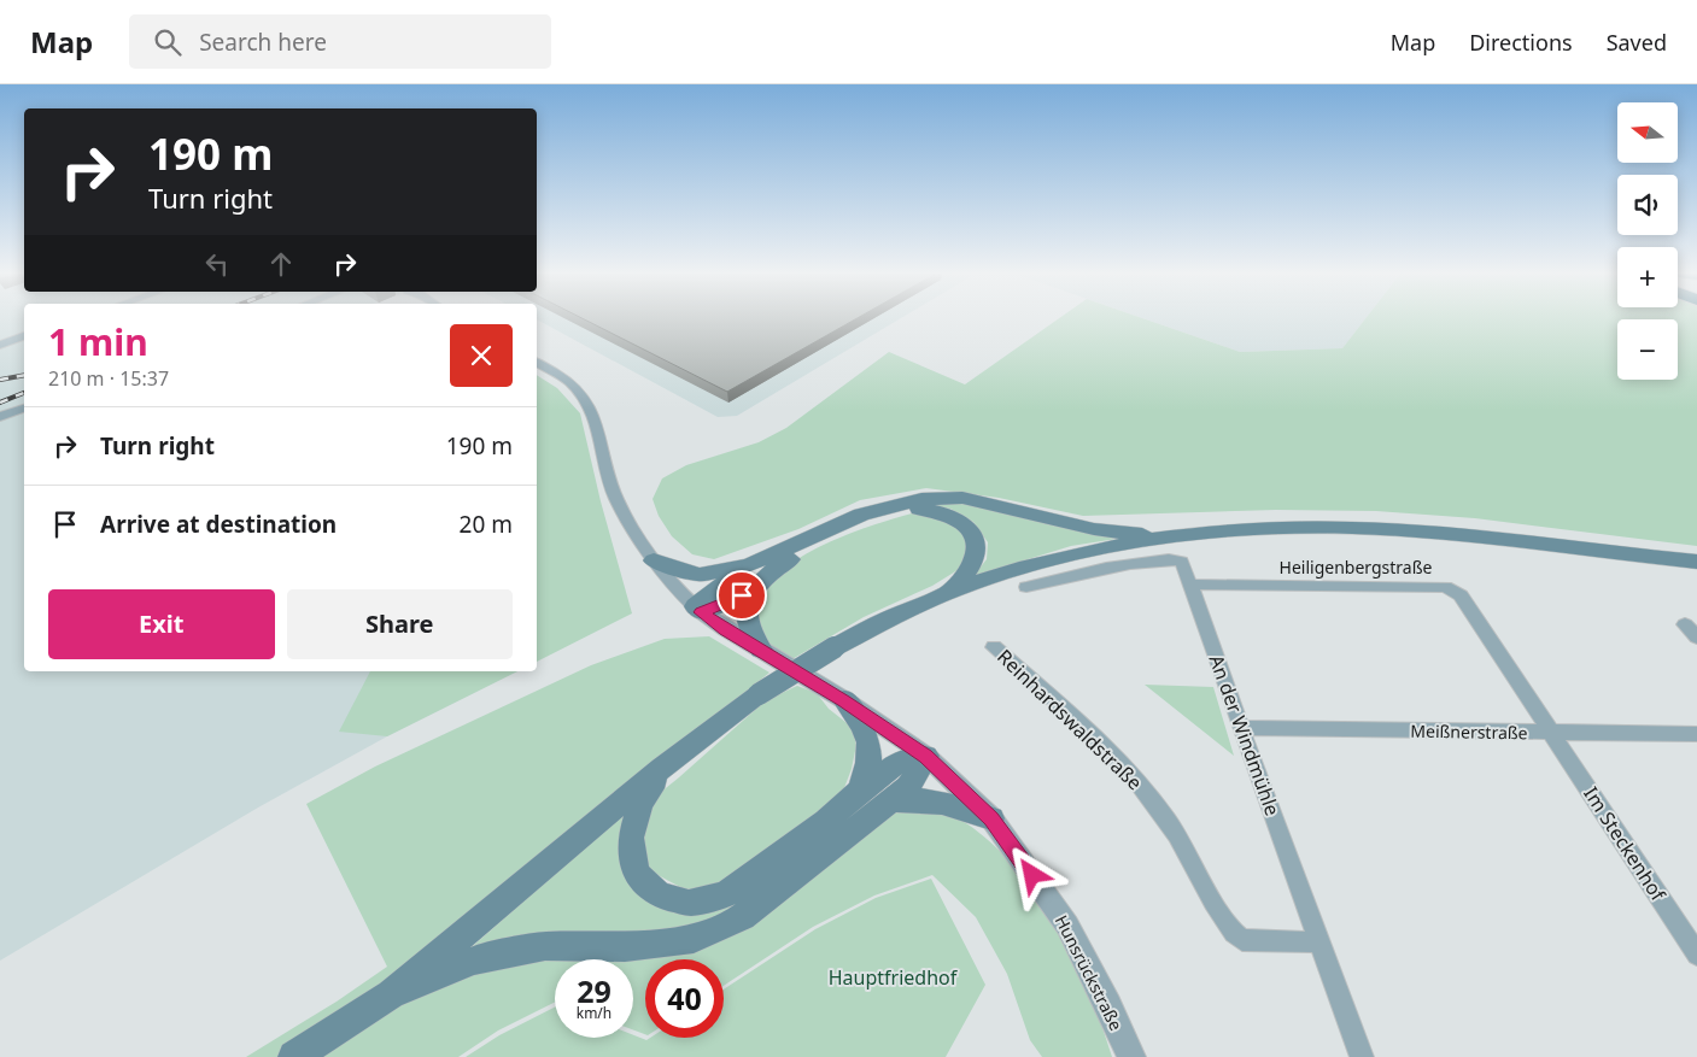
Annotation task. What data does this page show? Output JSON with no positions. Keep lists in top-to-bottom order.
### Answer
{
  "streets": {
    "street": [
      "Heiligenbergstraße",
      "Reinhardswaldstraße",
      "Meißnerstraße",
      "An der Windmühle",
      "Im Steckenhof",
      "Hunsrückstraße"
    ]
  },
  "crossings": [
    ["Heiligenbergstraße", "Meißnerstraße"],
    ["Heiligenbergstraße", "An der Windmühle"],
    ["Heiligenbergstraße", "Im Steckenhof"],
    ["Reinhardswaldstraße", "An der Windmühle"],
    ["Meißnerstraße", "An der Windmühle"],
    ["Meißnerstraße", "Im Steckenhof"]
  ],
  "parks": ["Hauptfriedhof"],
  "north": "left",
  "page": {
    "header": "Map",
    "search": "Search here",
    "nav": ["Map", "Directions", "Saved"],
    "map_buttons": ["+", "−"],
    "turn": ["190 m", "Turn right"],
    "heading": ["1 min", "210 m · 15:37"],
    "list": [
      {
        "name": "Turn right",
        "value": "190 m"
      },
      {
        "name": "Arrive at destination",
        "value": "20 m"
      }
    ],
    "buttons": ["Exit", "Share"],
    "speed": "29 km/h",
    "limit": "40"
  }
}
